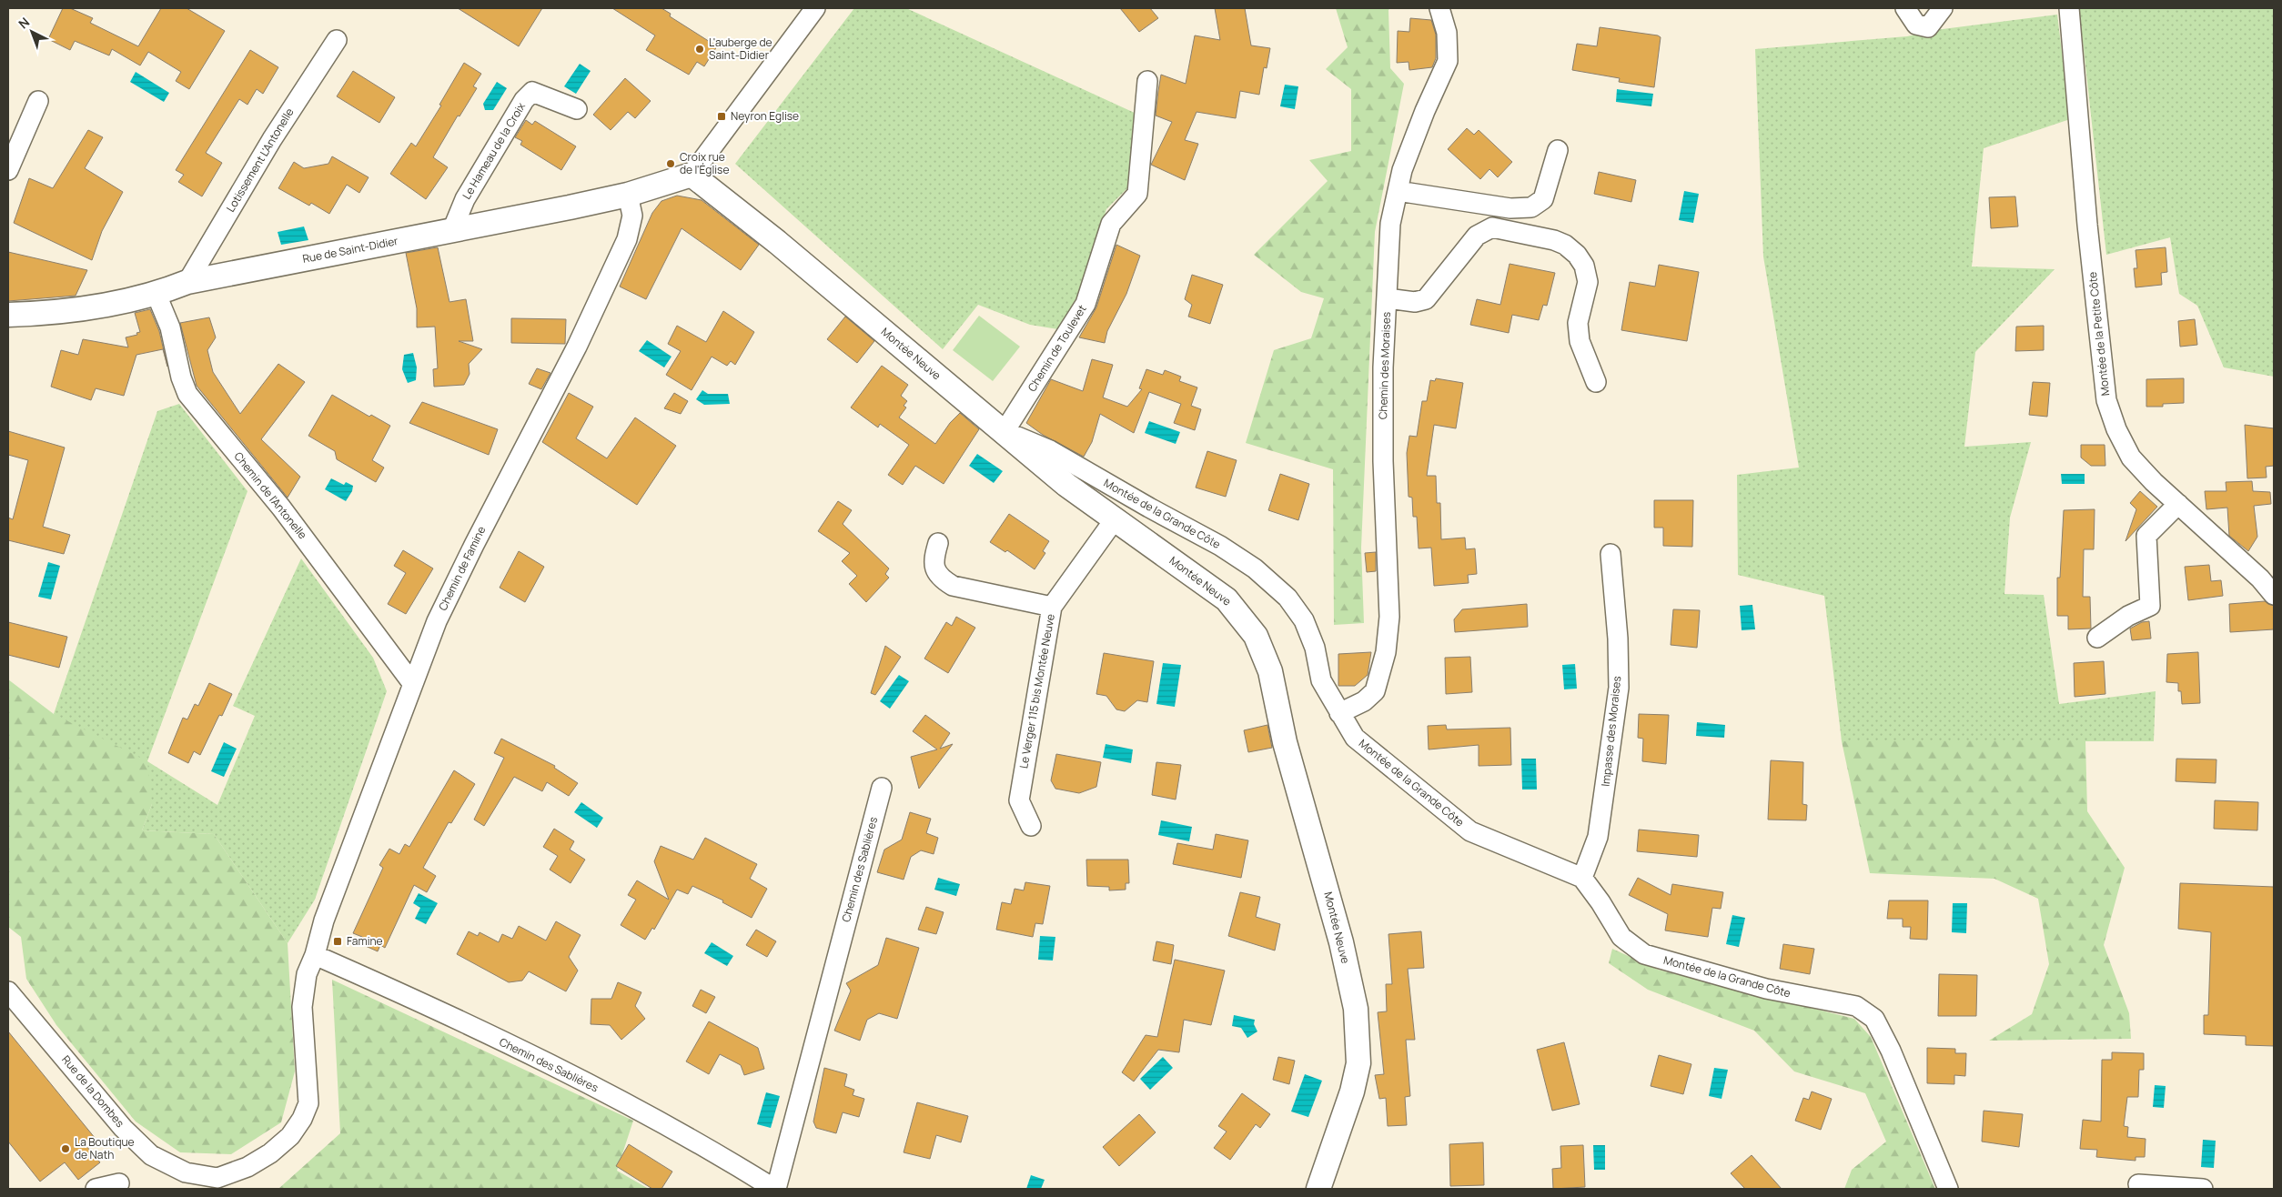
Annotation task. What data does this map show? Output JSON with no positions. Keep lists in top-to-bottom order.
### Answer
{
  "streets": {
    "street": [
      "Le Hameau de la Croix",
      "Lotissement L'Antonelle",
      "Rue de Saint-Didier",
      "Montée de la Petite Côte",
      "Chemin de Toulevet",
      "Montée Neuve",
      "Chemin des Moraises",
      "Chemin de l'Antonelle",
      "Montée de la Grande Côte",
      "Chemin de Famine",
      "Le Verger 115 bis Montée Neuve",
      "Impasse des Moraises",
      "Chemin des Sablières",
      "Rue de la Dombes"
    ]
  },
  "crossings": [
    ["Le Hameau de la Croix", "Rue de Saint-Didier"],
    ["Lotissement L'Antonelle", "Rue de Saint-Didier"],
    ["Rue de Saint-Didier", "Montée Neuve"],
    ["Rue de Saint-Didier", "Chemin de l'Antonelle"],
    ["Rue de Saint-Didier", "Chemin de Famine"],
    ["Chemin de Toulevet", "Montée Neuve"],
    ["Chemin de Toulevet", "Montée de la Grande Côte"],
    ["Montée Neuve", "Montée de la Grande Côte"],
    ["Montée Neuve", "Le Verger 115 bis Montée Neuve"],
    ["Chemin des Moraises", "Montée de la Grande Côte"],
    ["Chemin de l'Antonelle", "Chemin de Famine"],
    ["Montée de la Grande Côte", "Impasse des Moraises"],
    ["Chemin de Famine", "Chemin des Sablières"],
    ["Chemin de Famine", "Rue de la Dombes"],
    ["Chemin des Sablières", "Rue de la Dombes"]
  ],
  "places": {
    "other": ["L'auberge de Saint-Didier", "Croix rue de l'Église", "La Boutique de Nath"],
    "transit": ["Neyron Eglise", "Famine"]
  },
  "north": "top left"
}
